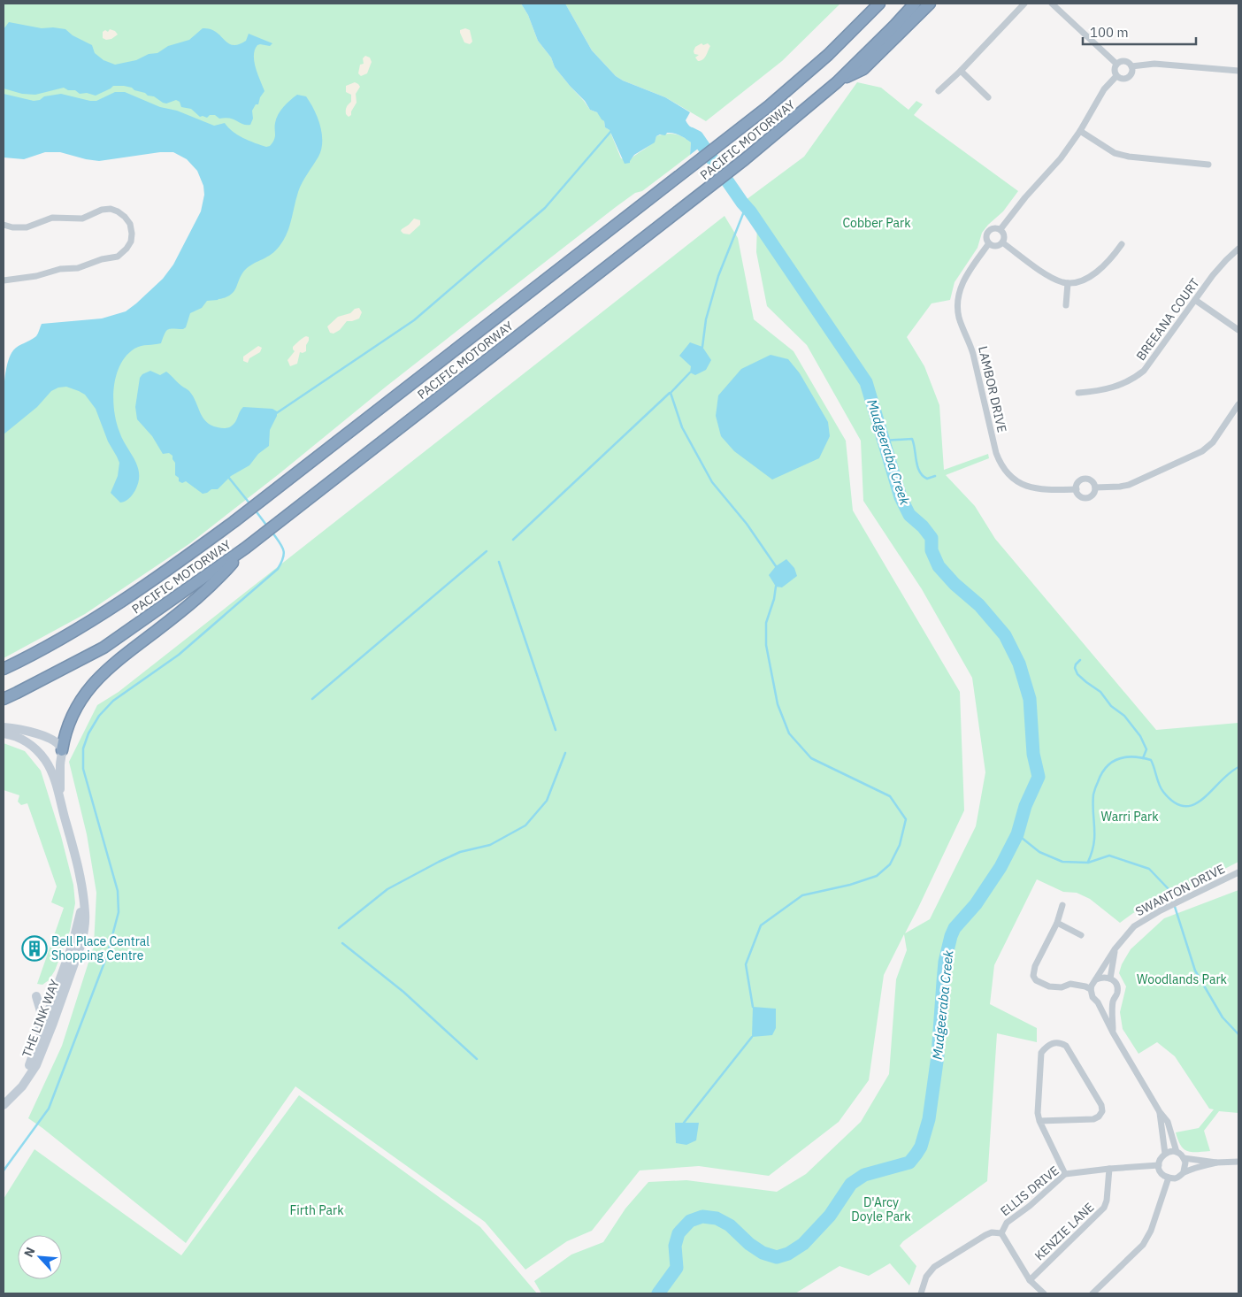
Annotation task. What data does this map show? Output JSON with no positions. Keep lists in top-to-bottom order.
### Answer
{
  "streets": {
    "highway": ["PACIFIC MOTORWAY"],
    "main road": ["THE LINK WAY"],
    "street": [
      "BREEANA COURT",
      "LAMBOR DRIVE",
      "SWANTON DRIVE",
      "ELLIS DRIVE",
      "KENZIE LANE"
    ]
  },
  "crossings": [
    ["ELLIS DRIVE", "KENZIE LANE"]
  ],
  "water": ["Mudgeeraba Creek"],
  "parks": [
    "Cobber Park",
    "Warri Park",
    "Woodlands Park",
    "D'Arcy Doyle Park",
    "Firth Park"
  ],
  "places": {
    "building": ["Bell Place Central Shopping Centre"]
  },
  "scale_bar": "100 m",
  "north": "top left"
}
